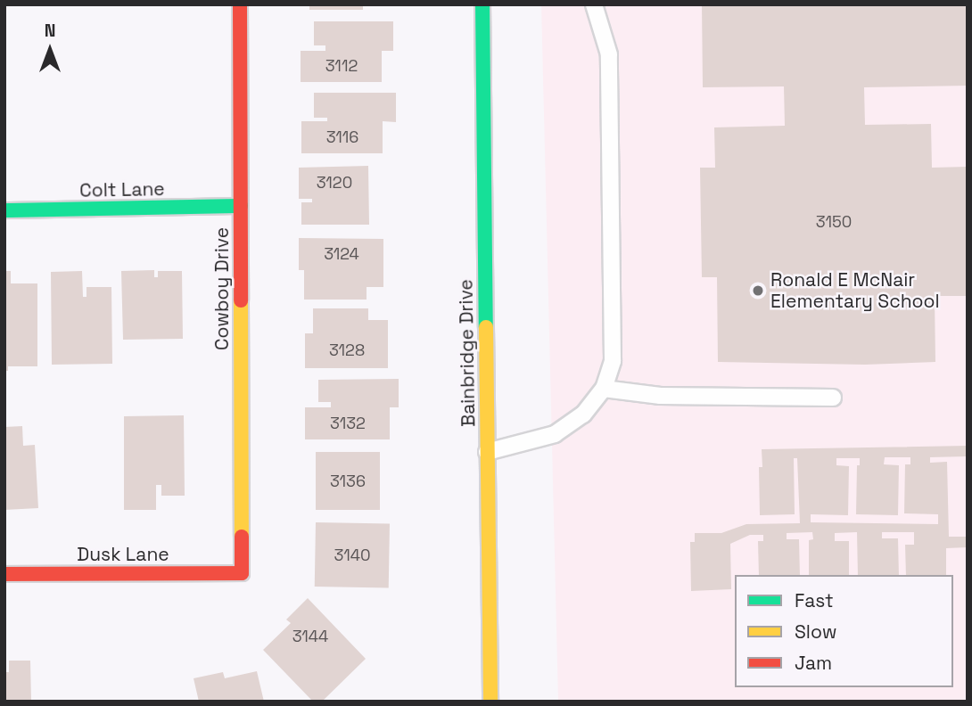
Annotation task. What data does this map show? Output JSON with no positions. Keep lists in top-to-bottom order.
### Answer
{
  "streets": {
    "street": [
      "Colt Lane",
      "Cowboy Drive",
      "Bainbridge Drive",
      "Dusk Lane"
    ]
  },
  "crossings": [
    ["Colt Lane", "Cowboy Drive"],
    ["Cowboy Drive", "Dusk Lane"]
  ],
  "places": ["Ronald E McNair Elementary School"],
  "house_numbers": [
    "3112",
    "3116",
    "3120",
    "3150",
    "3124",
    "3128",
    "3132",
    "3136",
    "3140",
    "3144"
  ],
  "legend": ["Fast", "Slow", "Jam"],
  "north": "top"
}
